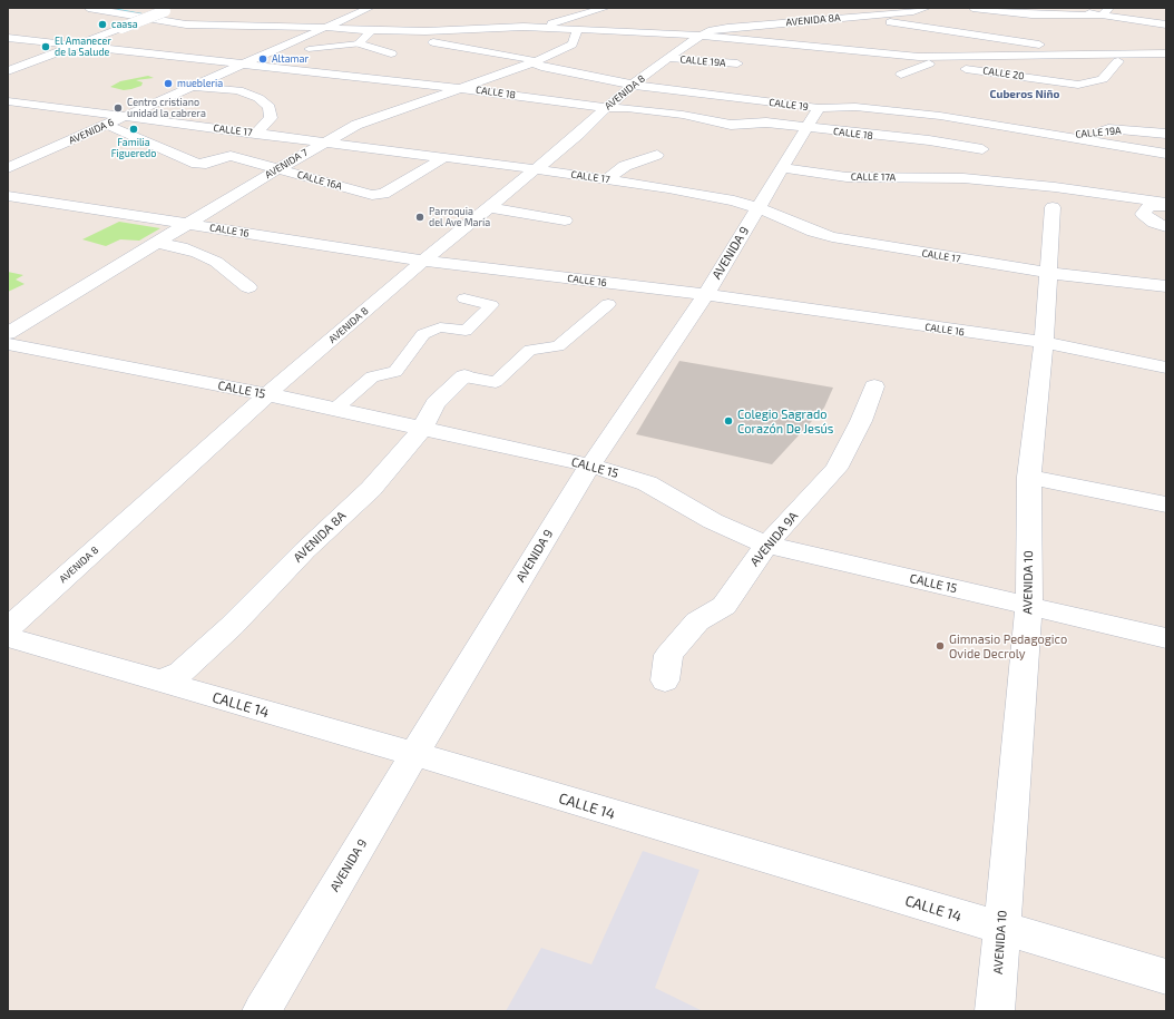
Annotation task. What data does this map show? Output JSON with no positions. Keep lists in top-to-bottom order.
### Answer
{
  "streets": {
    "street": [
      "AVENIDA 8A",
      "CALLE 19A",
      "CALLE 20",
      "CALLE 18",
      "AVENIDA 8",
      "CALLE 19",
      "CALLE 17",
      "AVENIDA 6",
      "AVENIDA 7",
      "CALLE 17A",
      "CALLE 16A",
      "CALLE 16",
      "AVENIDA 9",
      "CALLE 15",
      "AVENIDA 9A",
      "AVENIDA 10",
      "CALLE 14"
    ]
  },
  "crossings": [
    ["AVENIDA 8A", "AVENIDA 8"],
    ["AVENIDA 8A", "CALLE 15"],
    ["AVENIDA 8A", "CALLE 14"],
    ["CALLE 19A", "AVENIDA 8"],
    ["CALLE 19A", "CALLE 19"],
    ["CALLE 18", "AVENIDA 8"],
    ["CALLE 18", "CALLE 19"],
    ["CALLE 18", "AVENIDA 6"],
    ["CALLE 18", "AVENIDA 7"],
    ["CALLE 18", "AVENIDA 9"],
    ["AVENIDA 8", "CALLE 19"],
    ["AVENIDA 8", "CALLE 17"],
    ["AVENIDA 8", "CALLE 16"],
    ["AVENIDA 8", "CALLE 15"],
    ["CALLE 19", "AVENIDA 7"],
    ["CALLE 19", "AVENIDA 9"],
    ["CALLE 17", "AVENIDA 6"],
    ["CALLE 17", "AVENIDA 7"],
    ["CALLE 17", "CALLE 16A"],
    ["CALLE 17", "AVENIDA 9"],
    ["CALLE 17", "AVENIDA 10"],
    ["AVENIDA 6", "CALLE 16A"],
    ["AVENIDA 7", "CALLE 16A"],
    ["AVENIDA 7", "CALLE 16"],
    ["CALLE 17A", "AVENIDA 9"],
    ["CALLE 16", "AVENIDA 9"],
    ["CALLE 16", "AVENIDA 10"],
    ["AVENIDA 9", "CALLE 15"],
    ["AVENIDA 9", "CALLE 14"],
    ["CALLE 15", "AVENIDA 9A"],
    ["CALLE 15", "AVENIDA 10"],
    ["AVENIDA 10", "CALLE 14"]
  ],
  "districts": ["Cuberos Niño"],
  "places": [
    "caasa",
    "El Amanecer de la Salude",
    "Altamar",
    "muebleria",
    "Centro cristiano unidad la cabrera",
    "Familia Figueredo",
    "Parroquia del Ave María",
    "Colegio Sagrado Corazón De Jesús",
    "Gimnasio Pedagogico Ovide Decroly"
  ]
}
